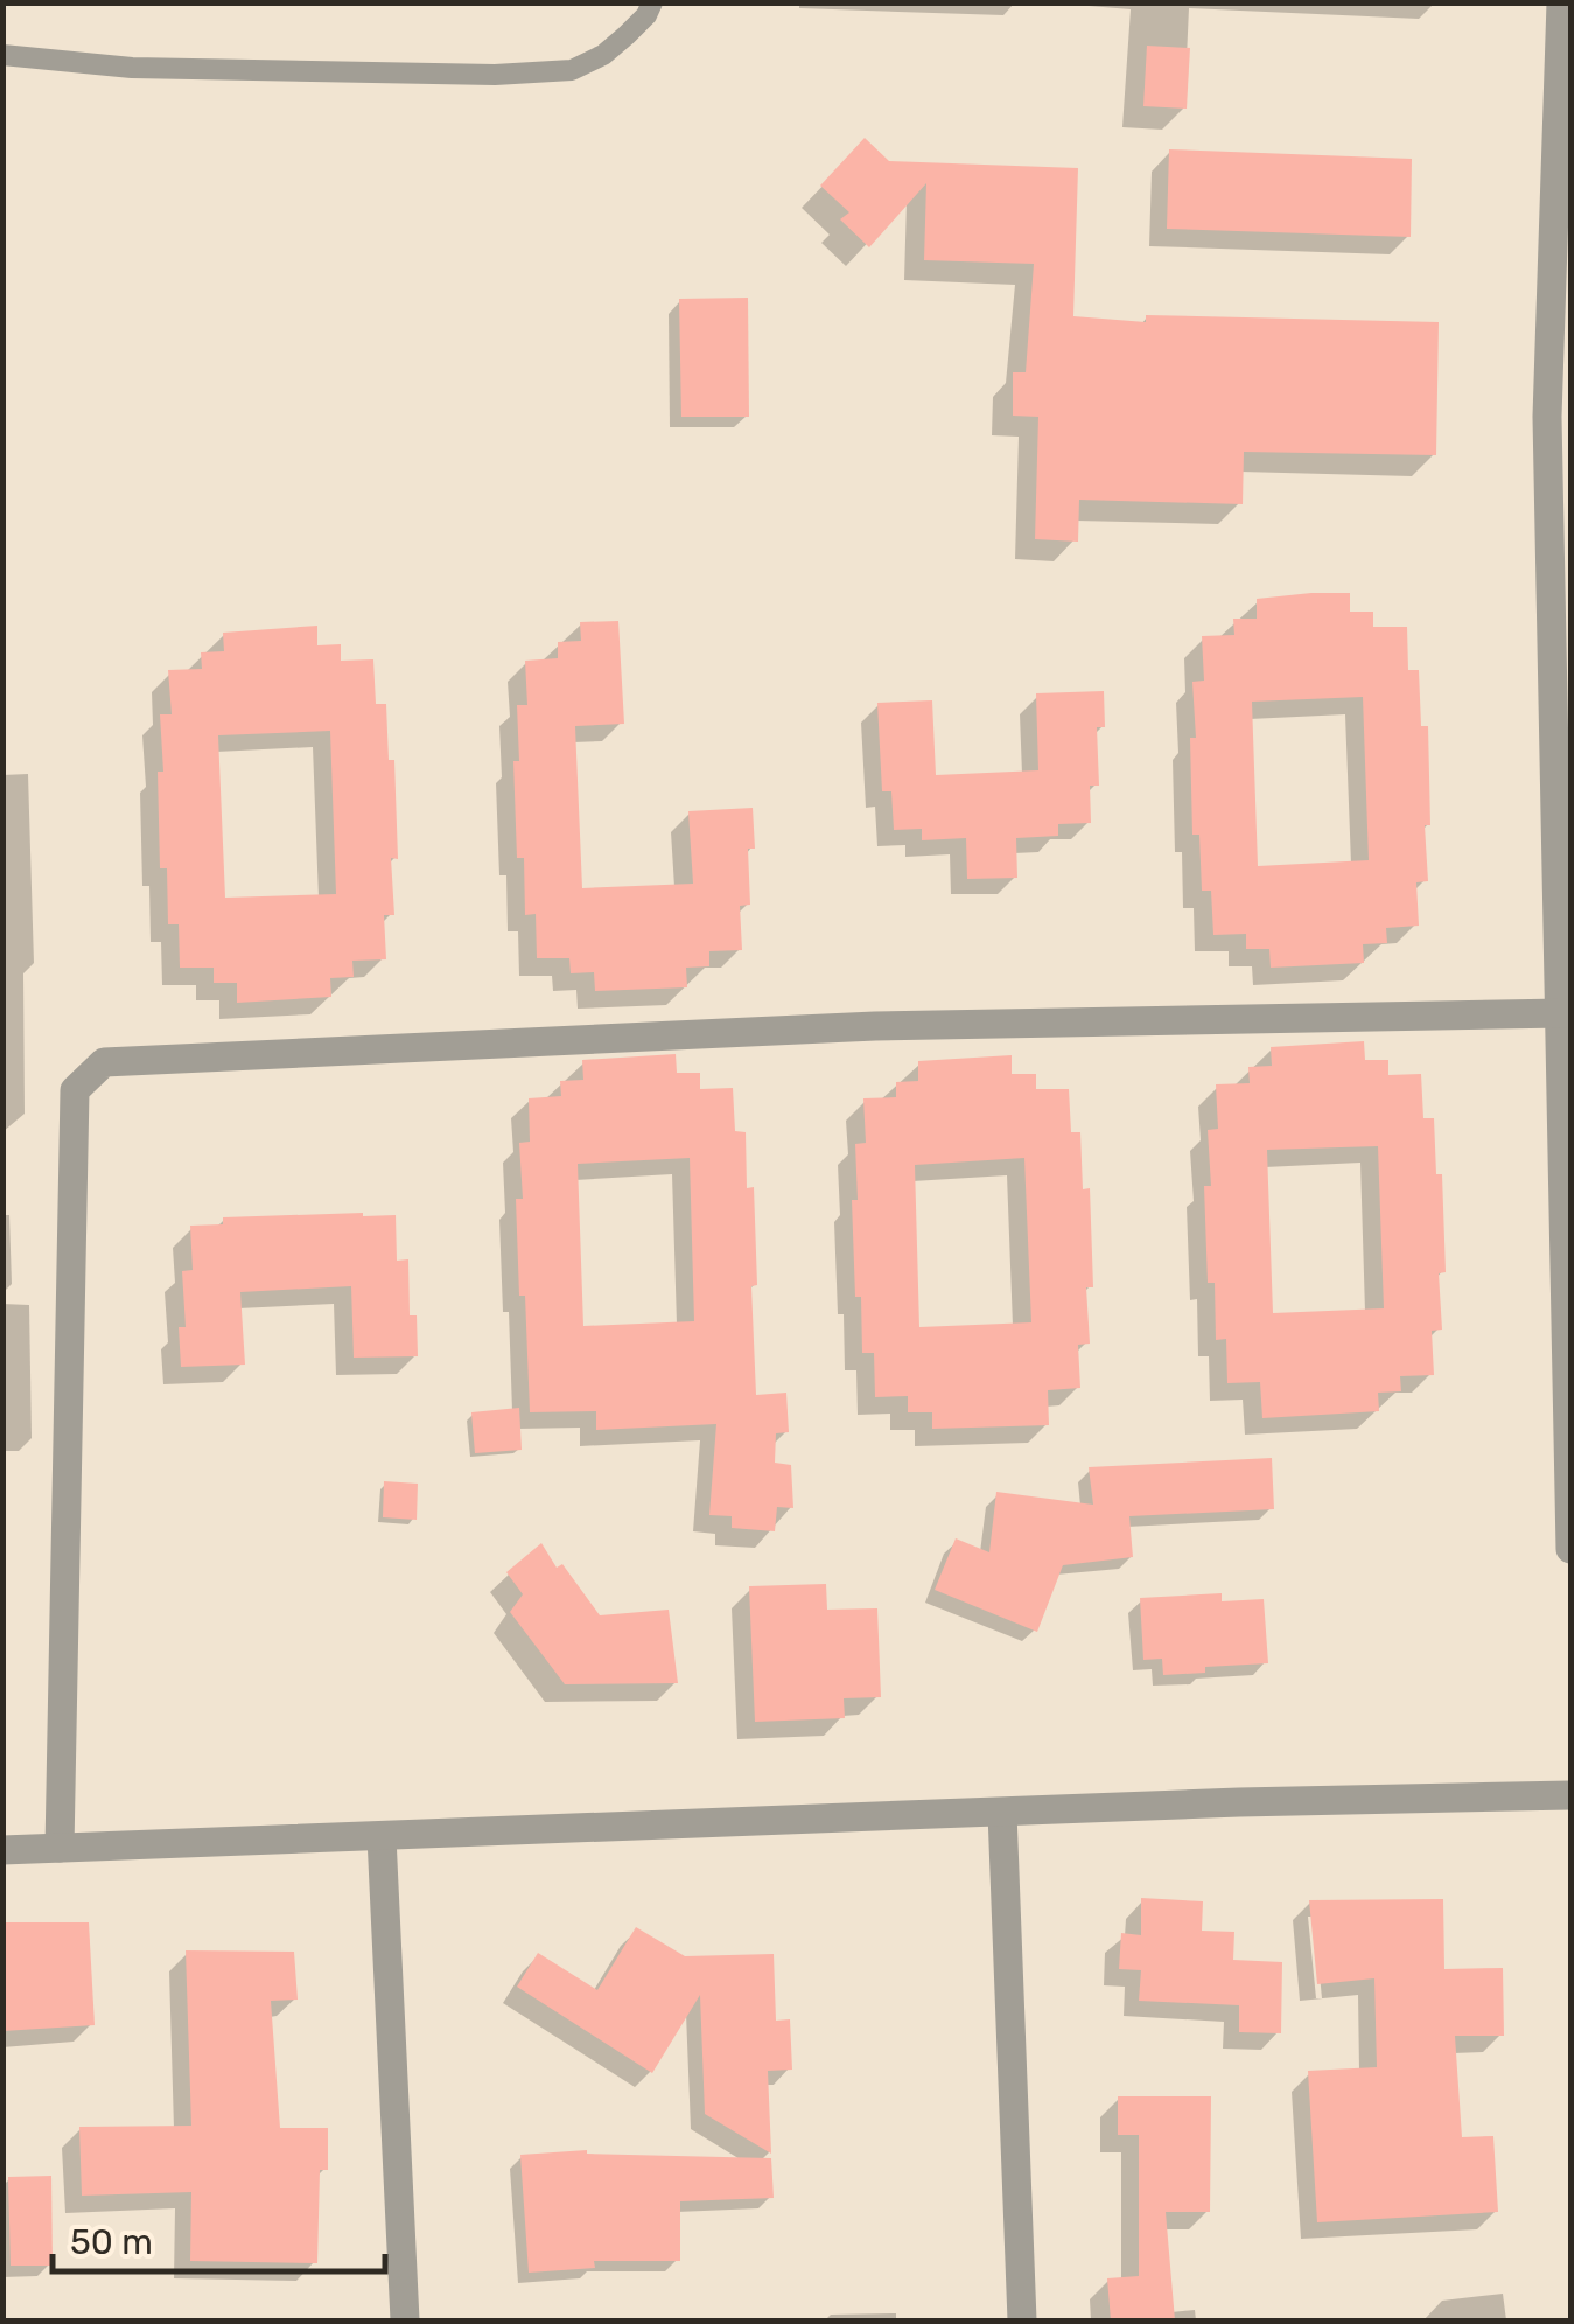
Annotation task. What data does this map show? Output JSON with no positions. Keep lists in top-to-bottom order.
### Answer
{
  "scale_bar": "50 m"
}
